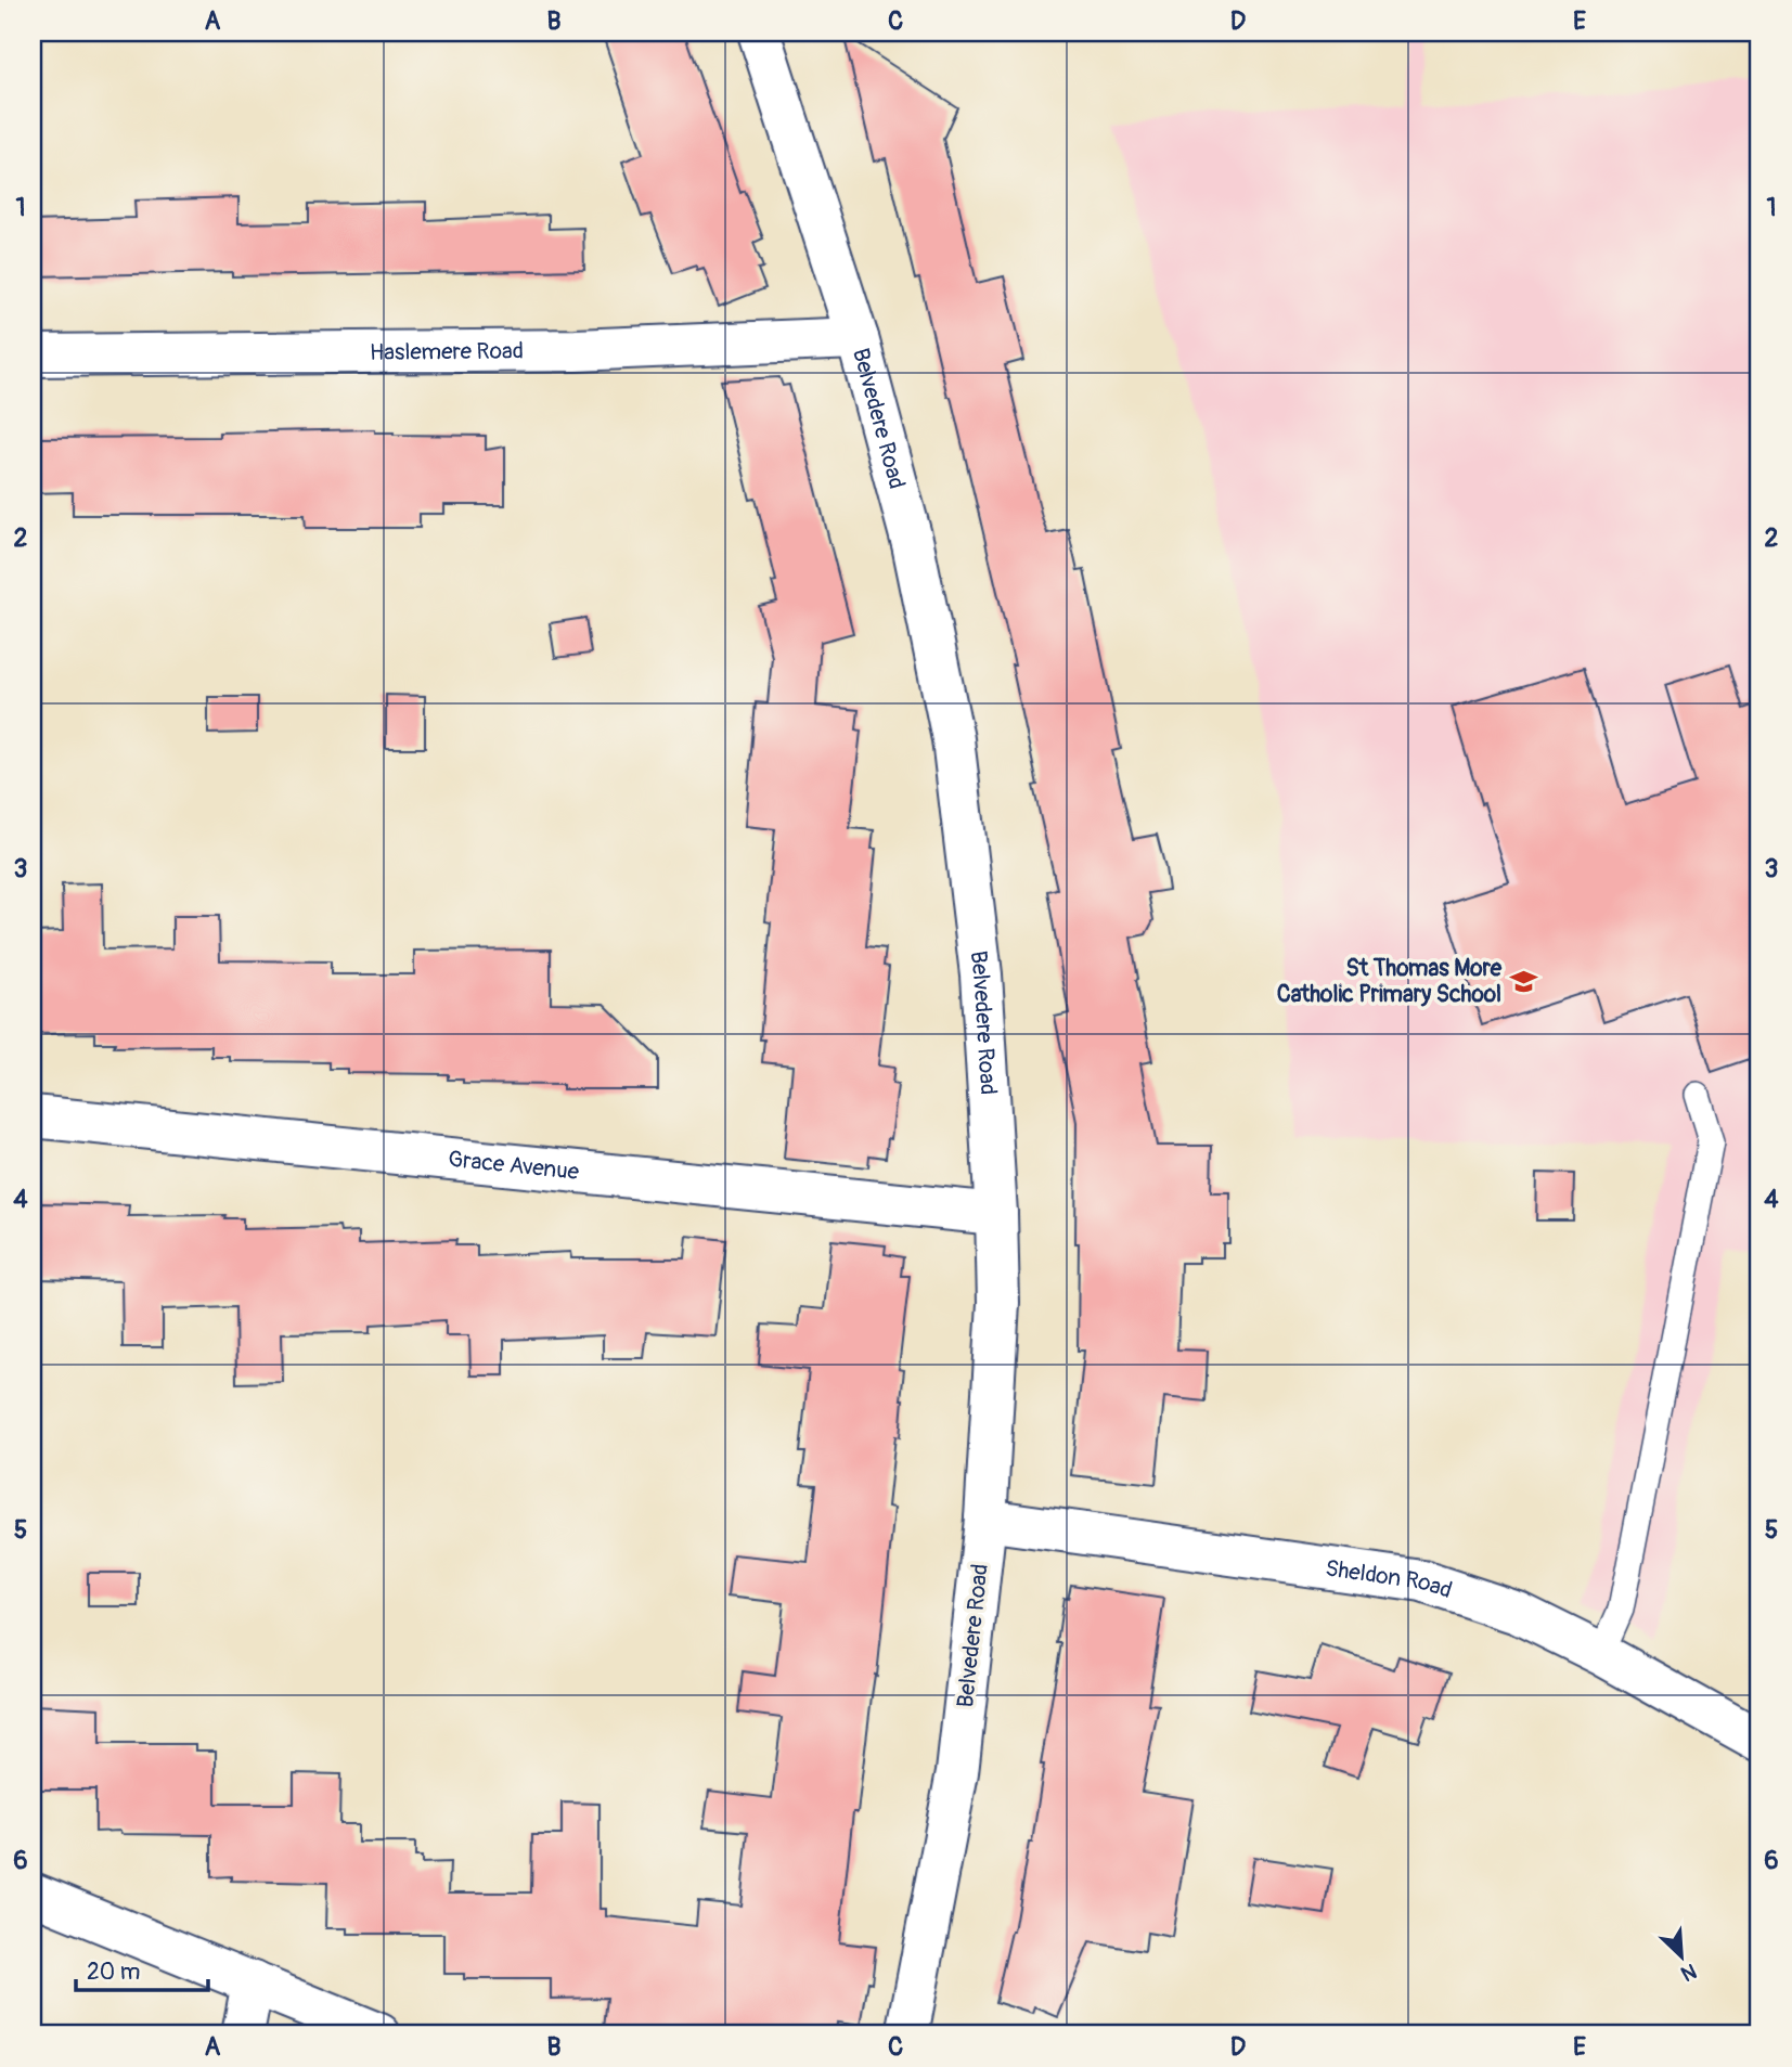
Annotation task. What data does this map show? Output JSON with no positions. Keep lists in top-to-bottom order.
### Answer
{
  "streets": {
    "street": [
      "Haslemere Road",
      "Belvedere Road",
      "Grace Avenue",
      "Sheldon Road"
    ]
  },
  "crossings": [
    ["Haslemere Road", "Belvedere Road"],
    ["Belvedere Road", "Grace Avenue"],
    ["Belvedere Road", "Sheldon Road"]
  ],
  "places": {
    "school or university": ["St Thomas More Catholic Primary School"]
  },
  "scale_bar": "20 m",
  "north": "bottom right",
  "grid": {
    "columns": [
      "A",
      "B",
      "C",
      "D",
      "E"
    ],
    "rows": [
      "1",
      "2",
      "3",
      "4",
      "5",
      "6"
    ]
  }
}
